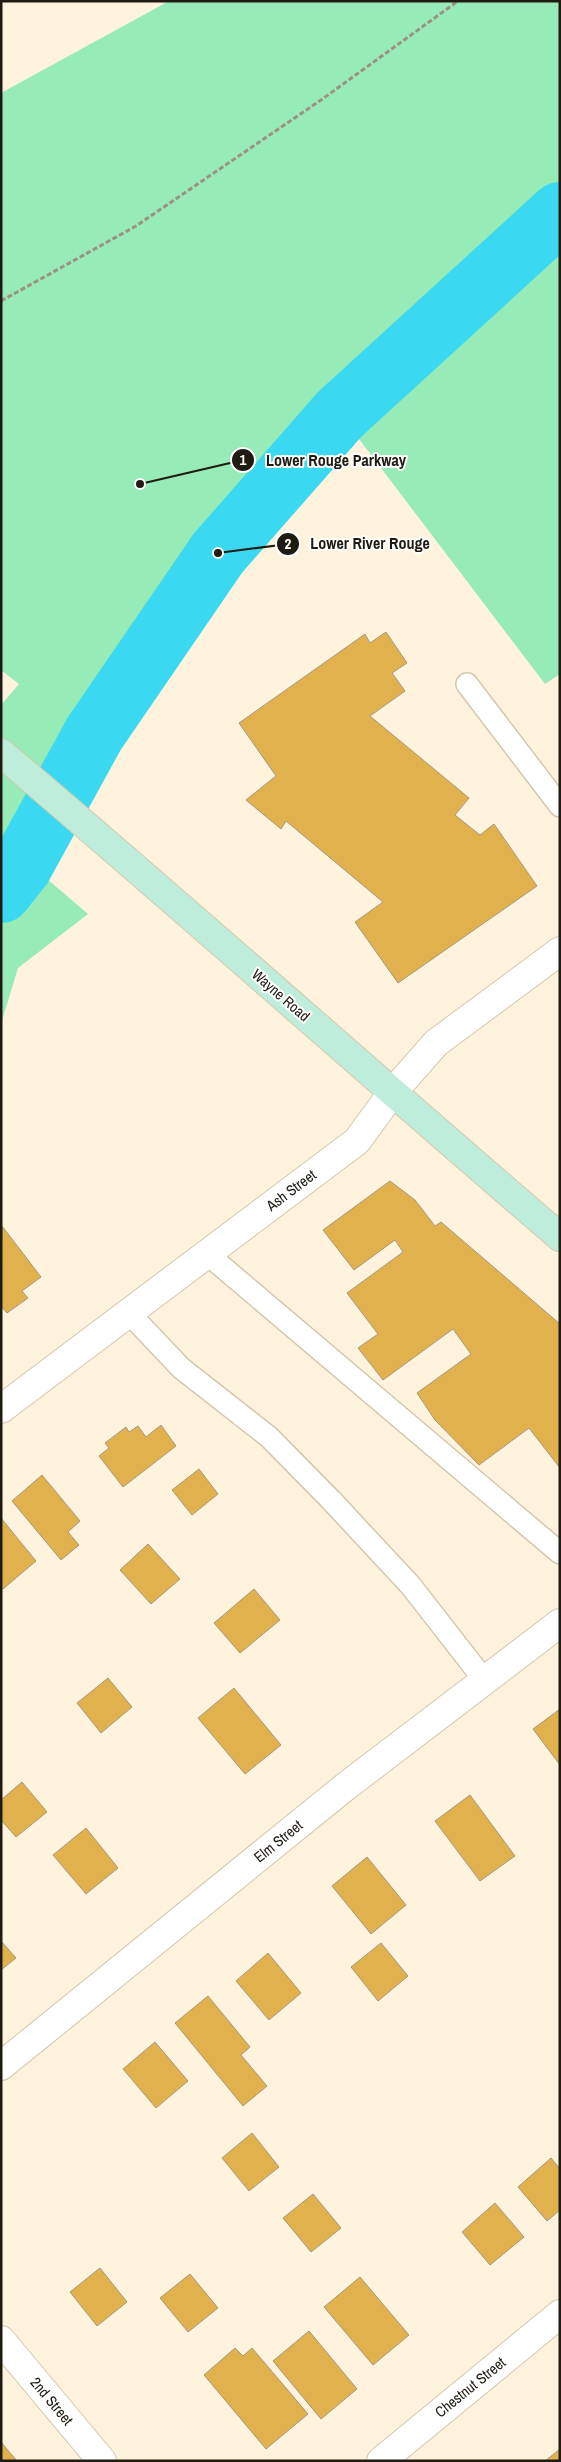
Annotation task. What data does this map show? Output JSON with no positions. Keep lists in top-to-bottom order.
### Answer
{
  "streets": {
    "main road": ["Wayne Road"],
    "street": [
      "Ash Street",
      "Elm Street",
      "Chestnut Street",
      "2nd Street"
    ]
  },
  "crossings": [
    ["Wayne Road", "Ash Street"]
  ],
  "places": ["Lower Rouge Parkway", "Lower River Rouge"]
}
